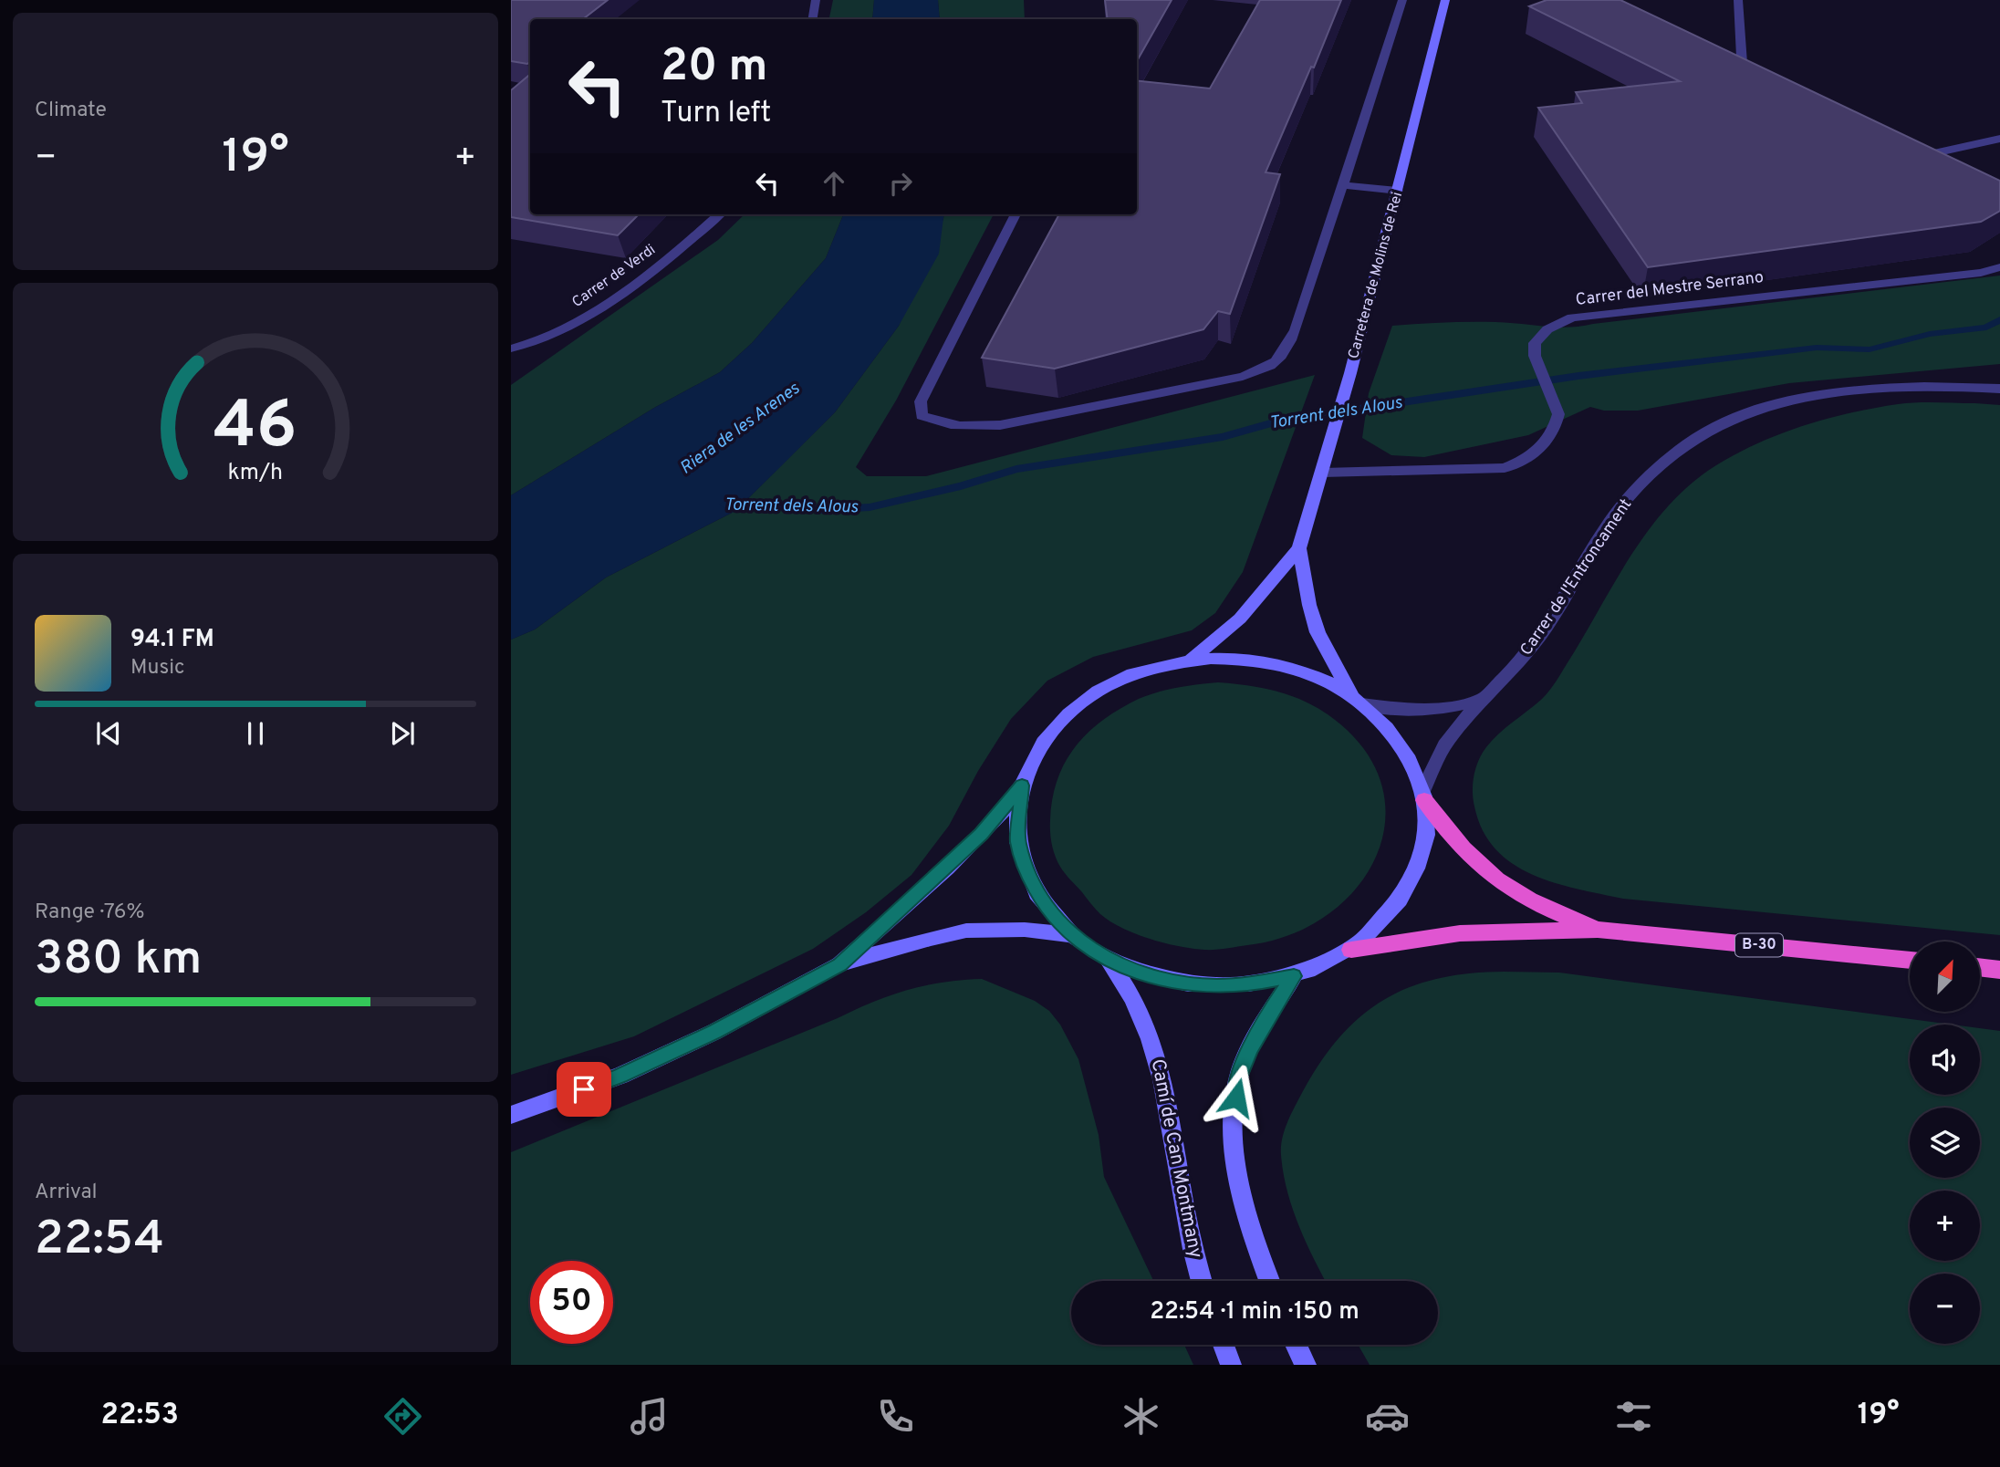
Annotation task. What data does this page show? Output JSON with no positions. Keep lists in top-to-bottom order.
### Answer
{
  "streets": {
    "highway": ["B-30"],
    "main road": ["Carretera de Molins de Rei", "Camí de Can Montmany"],
    "street": ["Carrer de Verdi", "Carrer del Mestre Serrano", "Carrer de l'Entroncament"]
  },
  "crossings": [
    ["Carretera de Molins de Rei", "Carrer del Mestre Serrano"],
    ["Carretera de Molins de Rei", "Carrer de l'Entroncament"],
    ["Carrer de l'Entroncament", "B-30"]
  ],
  "water": ["Torrent dels Alous", "Riera de les Arenes"],
  "north": "top right",
  "page": {
    "tile": [
      "Climate",
      ["Range · 76%", "380 km"],
      ["Arrival", "22:54"]
    ],
    "turn": ["20 m", "Turn left"],
    "heat": ["−", "19°", "+"],
    "song": ["94.1 FM", "Music"],
    "map_buttons": ["+", "−"],
    "limit": "50",
    "trip": "22:54 · 1 min · 150 m",
    "tabs": ["22:53", "19°"],
    "gauge": ["46", "km/h"]
  }
}
